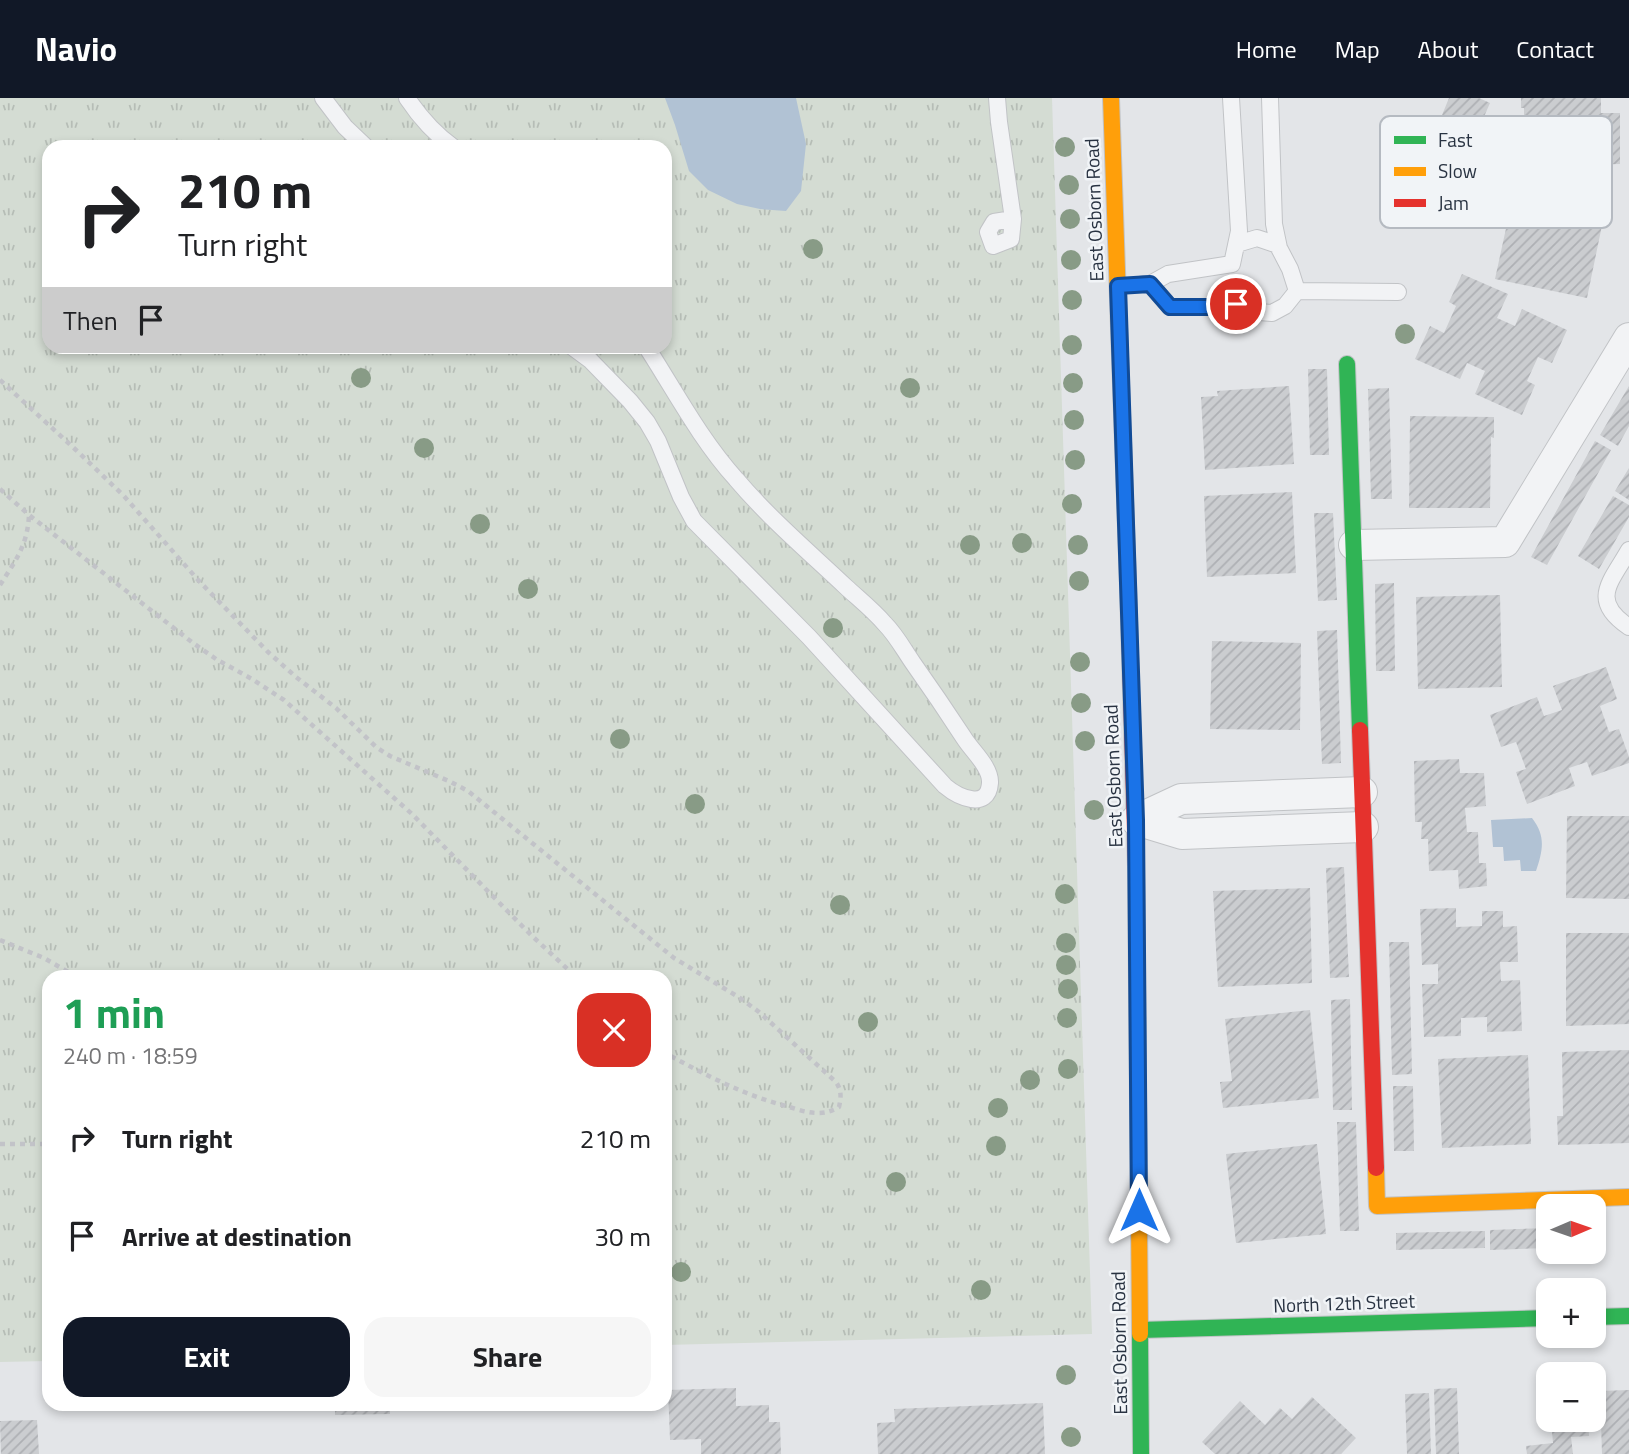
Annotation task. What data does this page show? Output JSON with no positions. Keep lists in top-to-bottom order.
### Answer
{
  "streets": {
    "street": ["East Osborn Road", "North 12th Street"]
  },
  "crossings": [
    ["East Osborn Road", "North 12th Street"]
  ],
  "legend": ["Fast", "Slow", "Jam"],
  "north": "right",
  "page": {
    "header": "Navio",
    "nav": [
      "Home",
      "Map",
      "About",
      "Contact"
    ],
    "turn": ["210 m", "Turn right"],
    "then": "Then",
    "heading": ["1 min", "240 m · 18:59"],
    "list": [
      {
        "name": "Turn right",
        "value": "210 m"
      },
      {
        "name": "Arrive at destination",
        "value": "30 m"
      }
    ],
    "map_buttons": ["+", "−"],
    "buttons": ["Exit", "Share"]
  }
}
